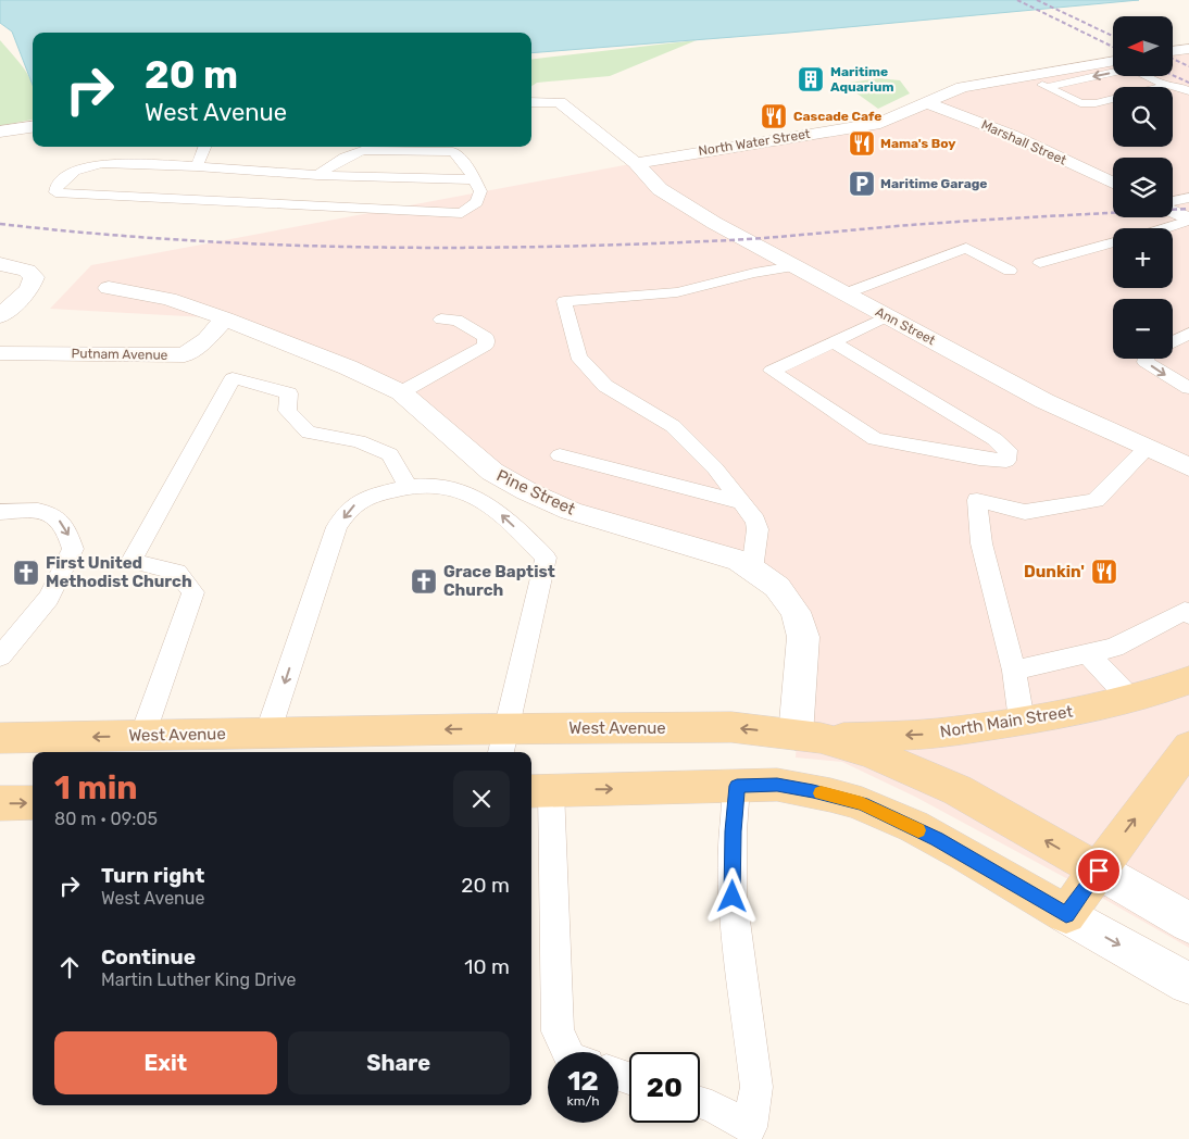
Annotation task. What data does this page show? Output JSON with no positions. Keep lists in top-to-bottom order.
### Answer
{
  "streets": {
    "main road": ["North Main Street", "West Avenue"],
    "street": [
      "North Water Street",
      "Marshall Street",
      "Ann Street",
      "Putnam Avenue",
      "Pine Street"
    ]
  },
  "crossings": [
    ["North Water Street", "Marshall Street"],
    ["North Water Street", "Ann Street"],
    ["Putnam Avenue", "Pine Street"],
    ["Pine Street", "North Main Street"],
    ["Pine Street", "West Avenue"],
    ["North Main Street", "West Avenue"]
  ],
  "one_way": ["North Main Street"],
  "places": {
    "building": ["Maritime Aquarium"],
    "restaurant": ["Cascade Cafe", "Mama's Boy", "Dunkin'"],
    "parking": ["Maritime Garage"],
    "church": ["First United Methodist Church", "Grace Baptist Church"]
  },
  "north": "left",
  "page": {
    "map_buttons": ["+", "−"],
    "turn": ["20 m", "West Avenue"],
    "heading": ["1 min", "80 m · 09:05"],
    "list": [
      {
        "name": "Turn right",
        "note": "West Avenue",
        "value": "20 m"
      },
      {
        "name": "Continue",
        "note": "Martin Luther King Drive",
        "value": "10 m"
      }
    ],
    "buttons": ["Exit", "Share"],
    "speed": "12 km/h",
    "limit": "20"
  }
}
